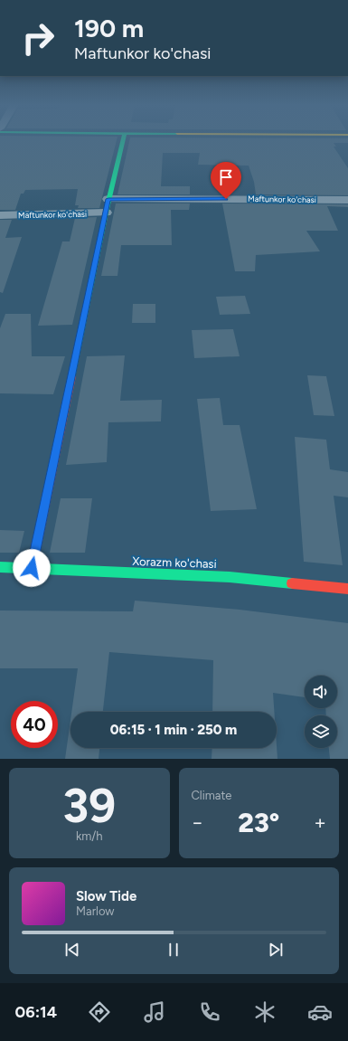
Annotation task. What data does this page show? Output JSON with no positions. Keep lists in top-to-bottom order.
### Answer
{
  "streets": {
    "street": ["Maftunkor ko'chasi", "Maftunkor koʻchasi", "Xorazm ko'chasi"]
  },
  "page": {
    "turn": ["190 m", "Maftunkor ko'chasi"],
    "limit": "40",
    "trip": "06:15 · 1 min · 250 m",
    "tile": [
      ["39", "km/h"],
      "Climate"
    ],
    "heat": ["−", "23°", "+"],
    "song": ["Slow Tide", "Marlow"],
    "tabs": "06:14"
  }
}
